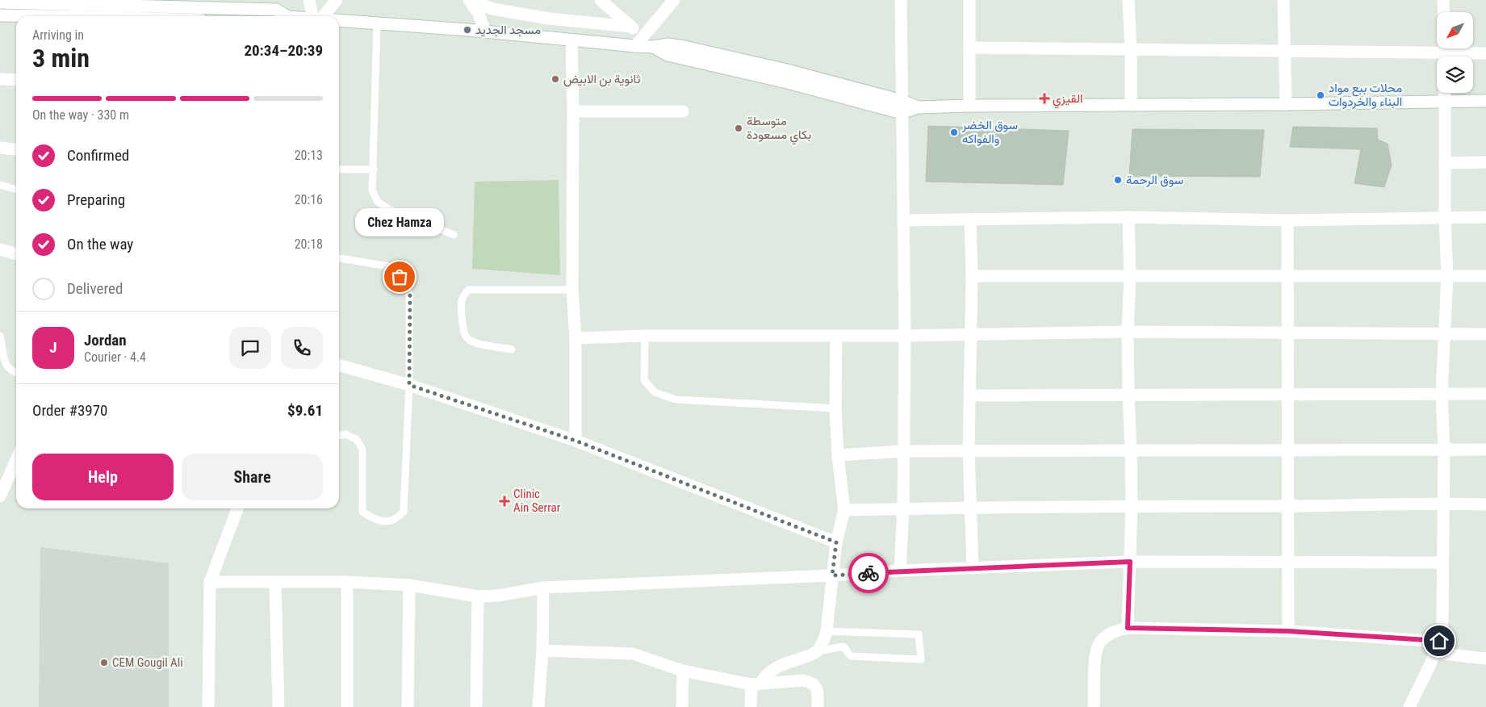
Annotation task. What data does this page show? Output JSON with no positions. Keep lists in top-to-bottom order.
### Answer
{
  "places": {
    "other": [
      "مسجد الجديد",
      "ثانوية بن الابيض",
      "محلات ببع مواد البناء والخردوات",
      "متوسطة بكاي مسعودة",
      "سوق الخضر والفواكه",
      "سوق الرحمة",
      "Chez Hamza",
      "CEM Gougil Ali"
    ],
    "health": ["القيزي", "Clinic Ain Serrar"]
  },
  "north": "bottom left",
  "page": {
    "heading": ["3 min", "Arriving in", "20:34–20:39"],
    "panel": [
      "Jordan",
      "Courier · 4.4",
      "Order #3970",
      "$9.61"
    ],
    "bar": "On the way · 330 m",
    "list": [
      ["Confirmed", "20:13"],
      ["Preparing", "20:16"],
      ["On the way", "20:18"],
      "Delivered"
    ],
    "bubble": "Chez Hamza",
    "round": "J",
    "buttons": ["Help", "Share"]
  }
}
